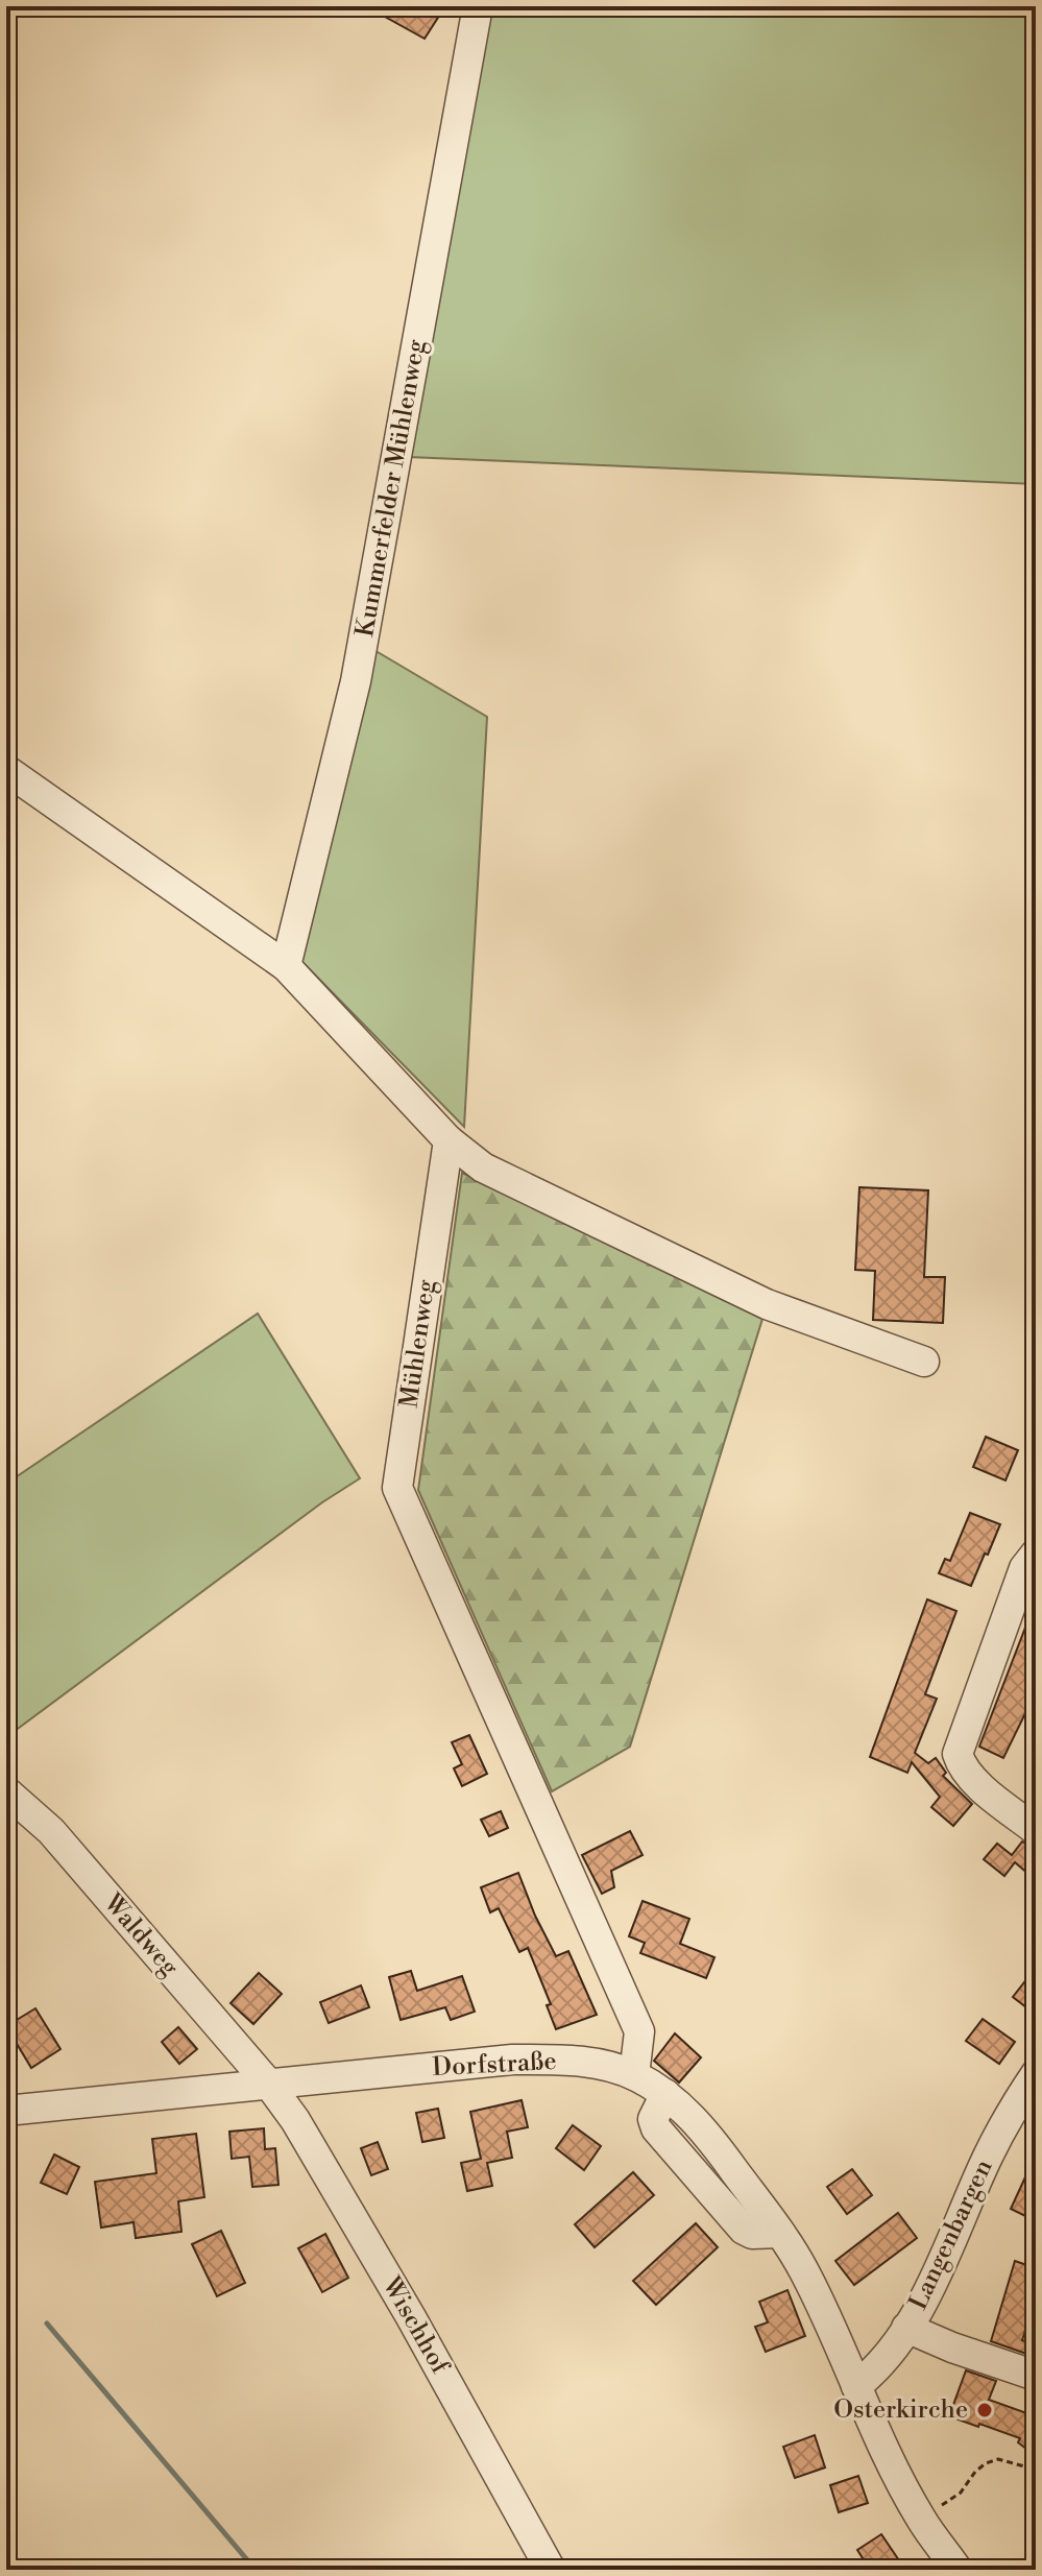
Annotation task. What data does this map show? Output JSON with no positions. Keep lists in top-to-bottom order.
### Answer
{
  "streets": {
    "street": [
      "Kummerfelder Mühlenweg",
      "Mühlenweg",
      "Waldweg",
      "Dorfstraße",
      "Langenbargen",
      "Wischhof"
    ]
  },
  "crossings": [
    ["Mühlenweg", "Dorfstraße"],
    ["Waldweg", "Dorfstraße"],
    ["Waldweg", "Wischhof"],
    ["Dorfstraße", "Langenbargen"],
    ["Dorfstraße", "Wischhof"]
  ],
  "places": ["Osterkirche"]
}
